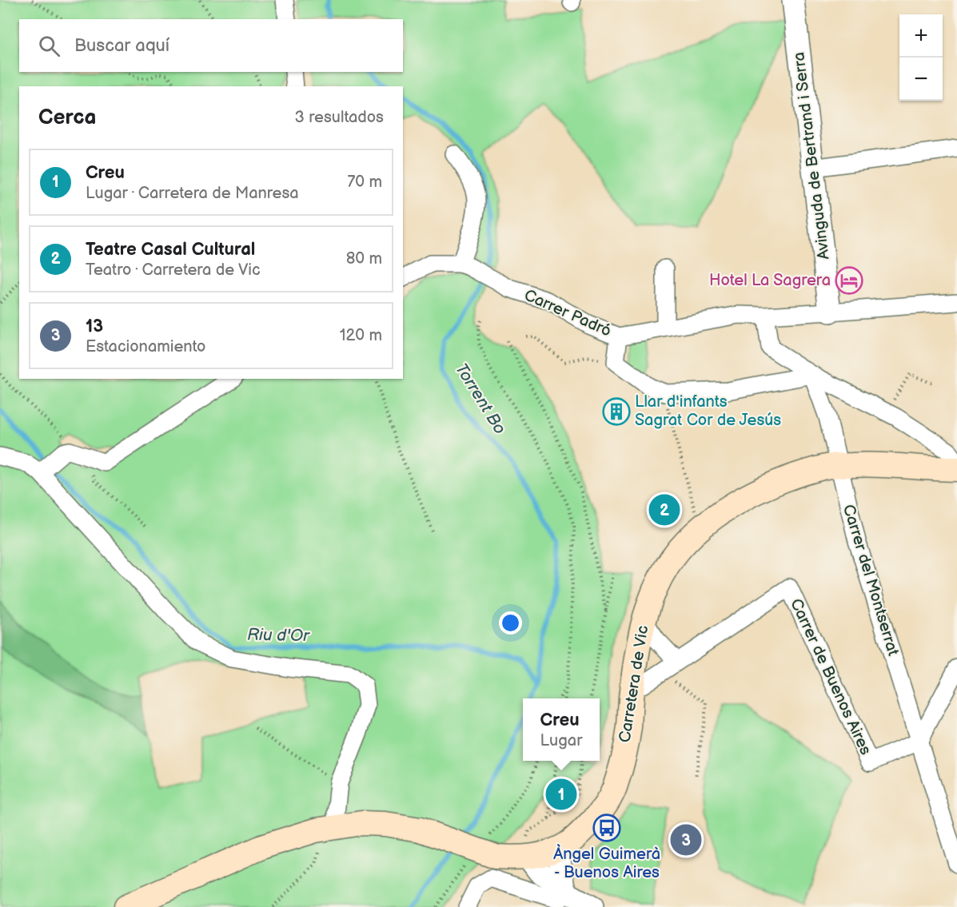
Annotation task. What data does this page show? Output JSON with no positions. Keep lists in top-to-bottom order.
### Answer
{
  "streets": {
    "main road": ["Carretera de Vic"],
    "street": [
      "Avinguda de Bertrand i Serra",
      "Carrer Padró",
      "Carrer del Montserrat",
      "Carrer de Buenos Aires"
    ]
  },
  "crossings": [
    ["Avinguda de Bertrand i Serra", "Carrer Padró"],
    ["Carrer del Montserrat", "Carrer de Buenos Aires"],
    ["Carrer del Montserrat", "Carretera de Vic"],
    ["Carrer de Buenos Aires", "Carretera de Vic"]
  ],
  "water": ["Torrent Bo", "Riu d'Or"],
  "places": {
    "hotel": ["Hotel La Sagrera"],
    "building": ["Llar d'infants Sagrat Cor de Jesús"],
    "bus stop": ["Àngel Guimerà - Buenos Aires"]
  },
  "page": {
    "map_buttons": ["+", "−"],
    "search": "Buscar aquí",
    "heading": ["Cerca", "3 resultados"],
    "list": [
      {
        "mark": "1",
        "name": "Creu",
        "note": "Lugar · Carretera de Manresa",
        "value": "70 m"
      },
      {
        "mark": "2",
        "name": "Teatre Casal Cultural",
        "note": "Teatro · Carretera de Vic",
        "value": "80 m"
      },
      {
        "mark": "3",
        "name": "13",
        "note": "Estacionamiento",
        "value": "120 m"
      }
    ],
    "pins": ["2", "1", "3"],
    "popup": ["Creu", "Lugar"]
  }
}
